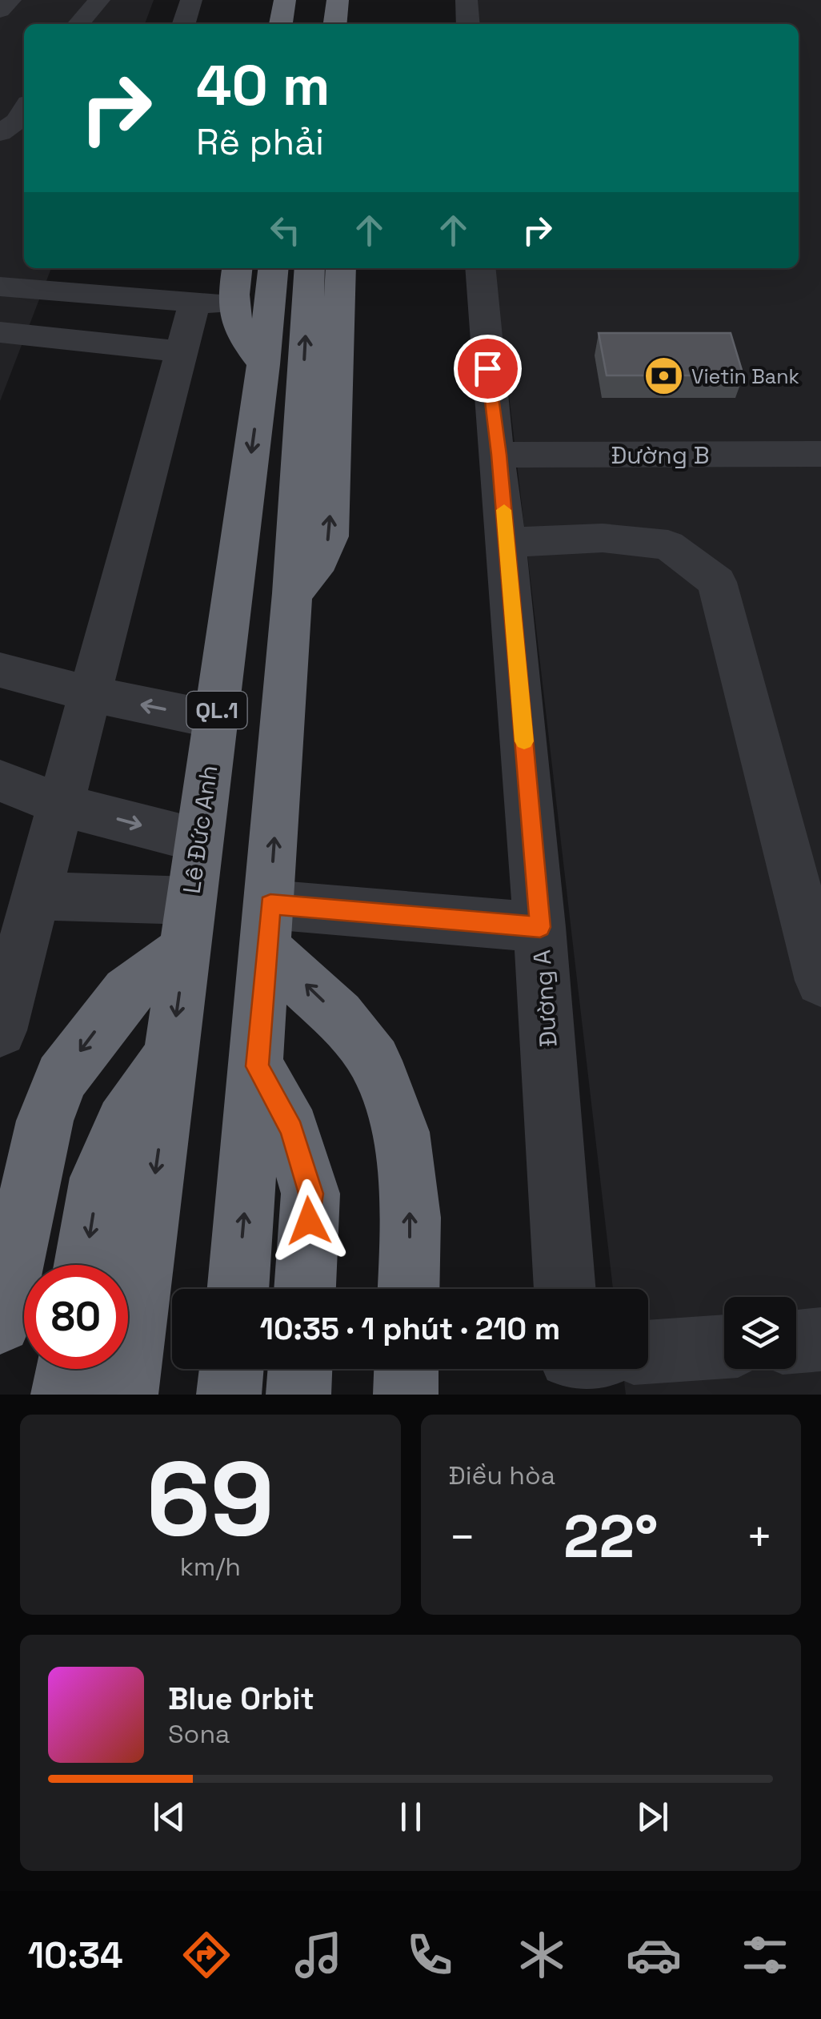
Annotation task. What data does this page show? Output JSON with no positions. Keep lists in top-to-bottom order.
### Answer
{
  "streets": {
    "highway": ["QL.1", "Lê Đức Anh"],
    "street": ["Đường B", "Đường A"]
  },
  "crossings": [
    ["Đường B", "Đường A"]
  ],
  "places": {
    "bank": ["Vietin Bank"]
  },
  "page": {
    "turn": ["40 m", "Rẽ phải"],
    "limit": "80",
    "trip": "10:35 · 1 phút · 210 m",
    "tile": [
      ["69", "km/h"],
      "Điều hòa"
    ],
    "heat": ["−", "22°", "+"],
    "song": ["Blue Orbit", "Sona"],
    "tabs": "10:34"
  }
}
